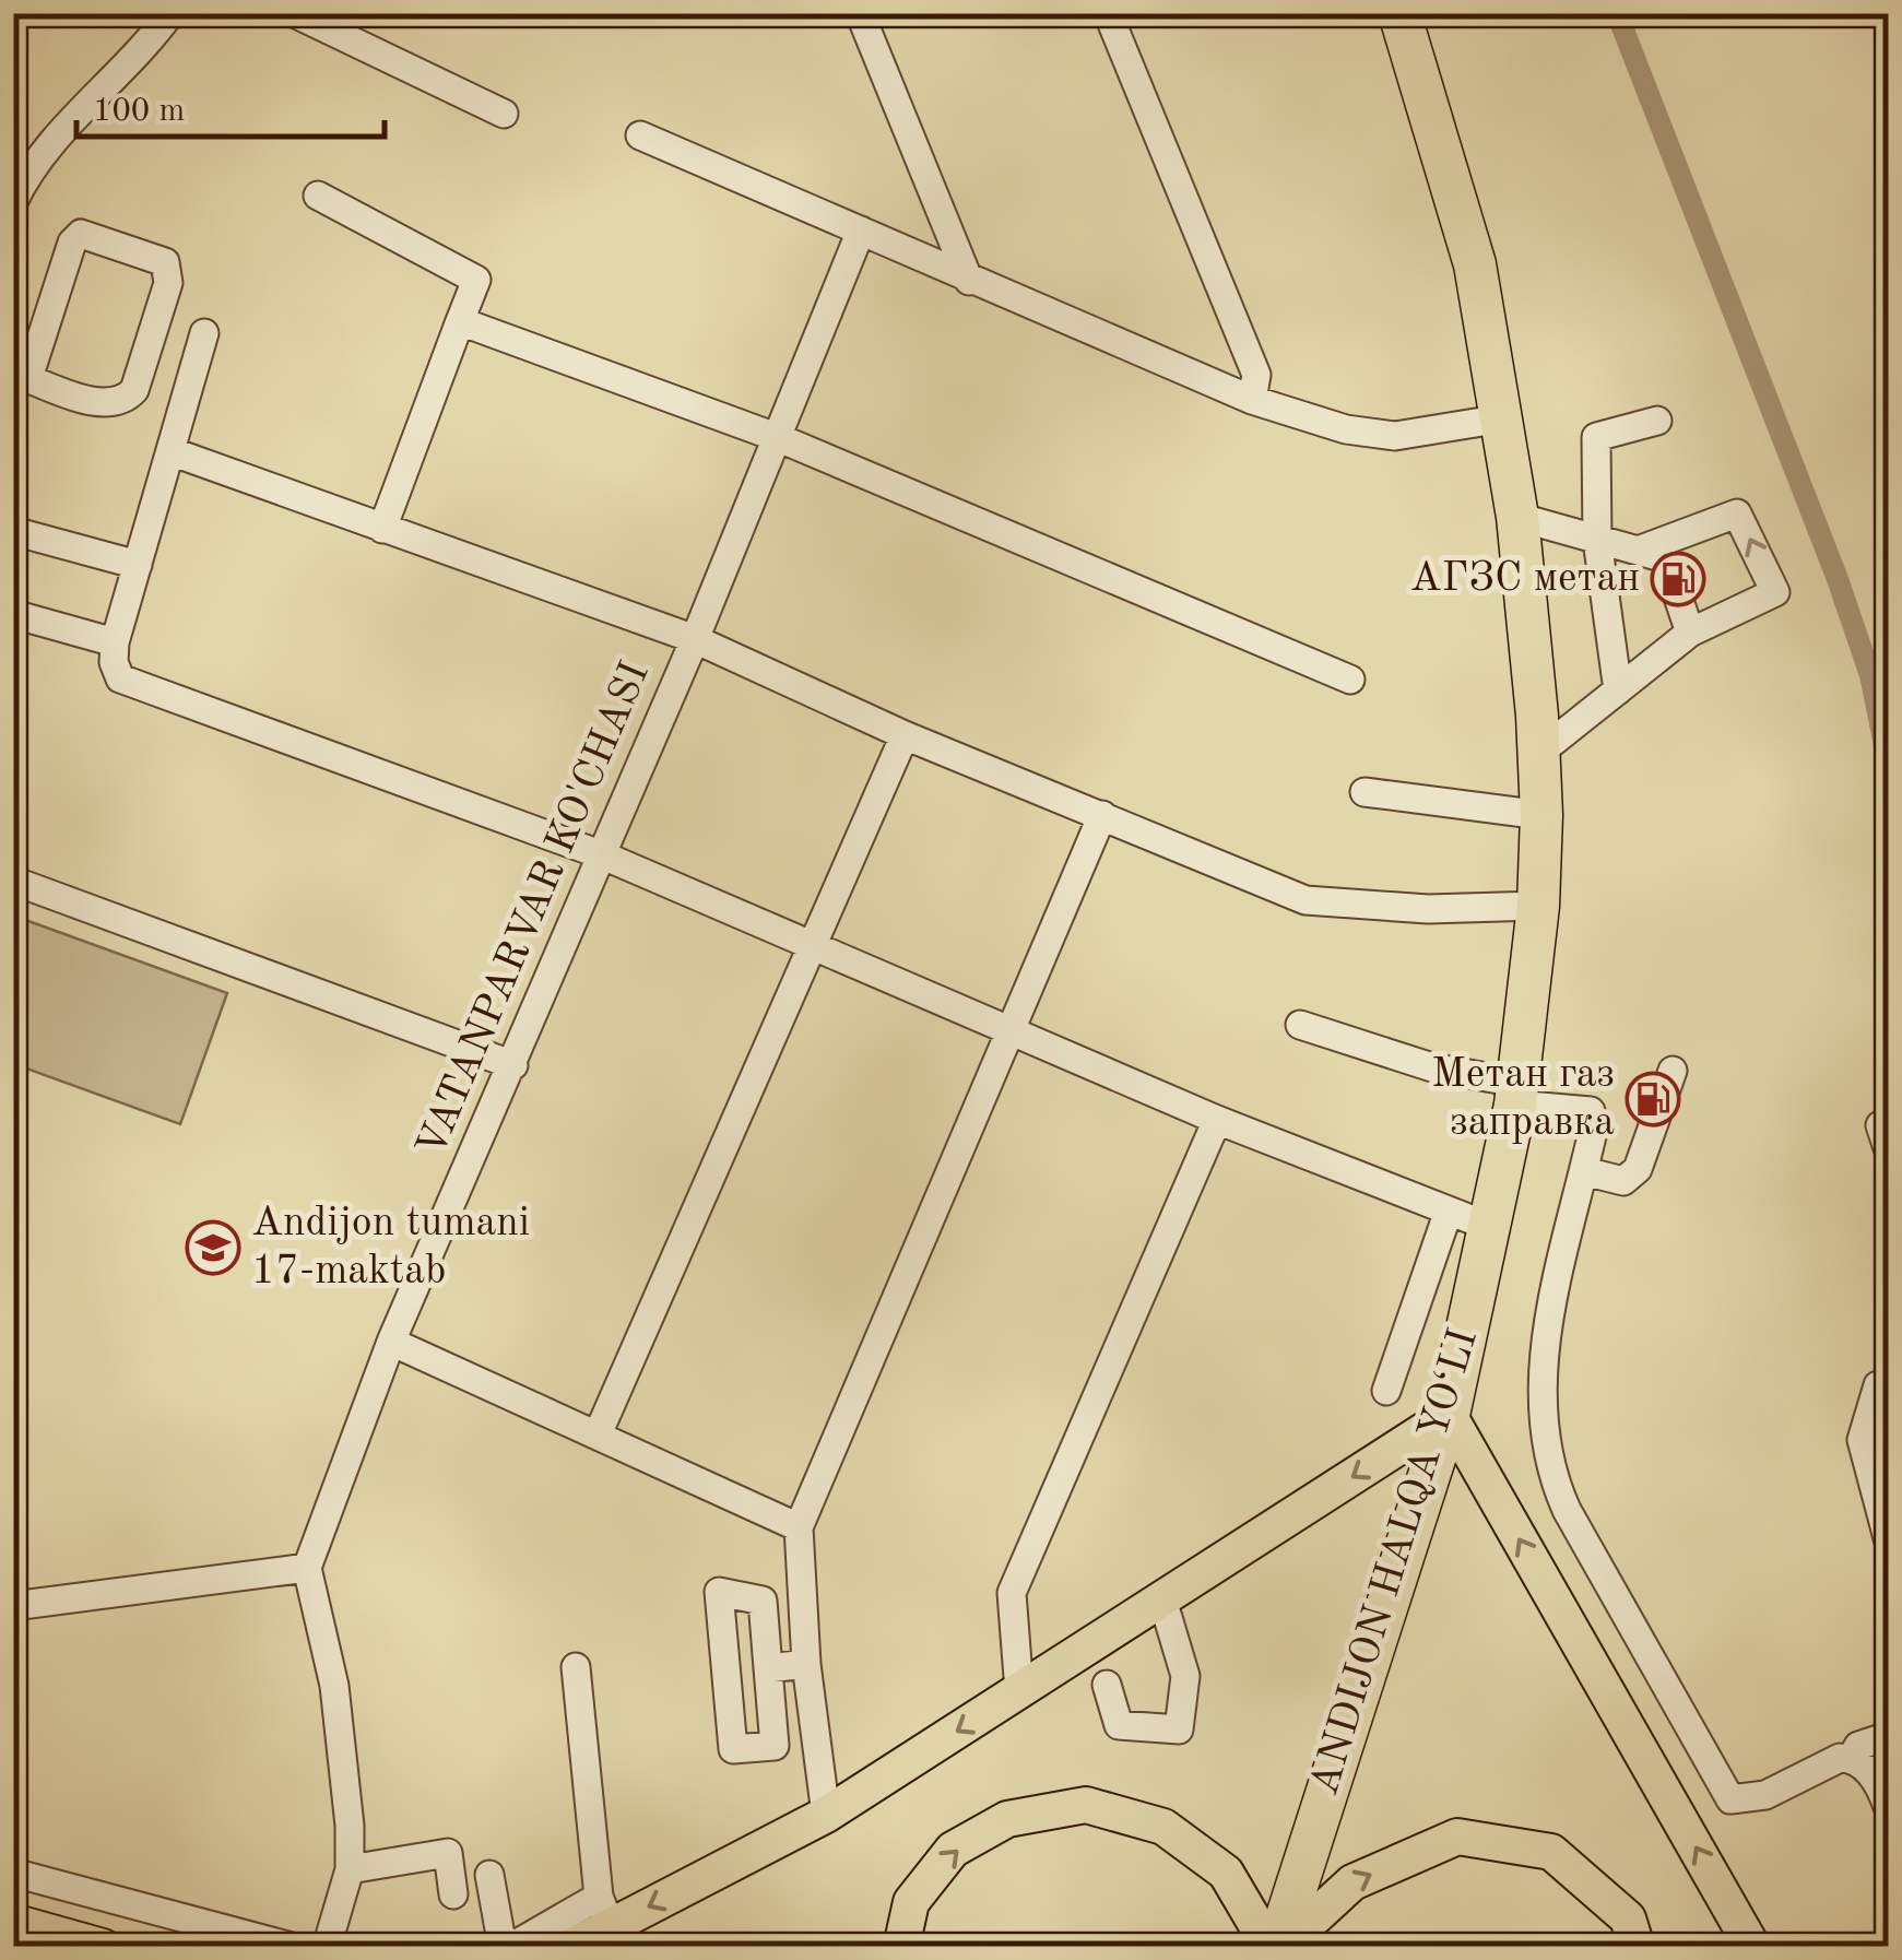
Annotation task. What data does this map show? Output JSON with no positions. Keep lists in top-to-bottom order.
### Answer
{
  "streets": {
    "highway": ["ANDIJON HALQA YO‘LI"],
    "street": ["VATANPARVAR KO'CHASI"]
  },
  "places": {
    "fuel station": ["АГЗС метан", "Метан газ заправка"],
    "school or university": ["Andijon tumani 17-maktab"]
  },
  "scale_bar": "100 m"
}
